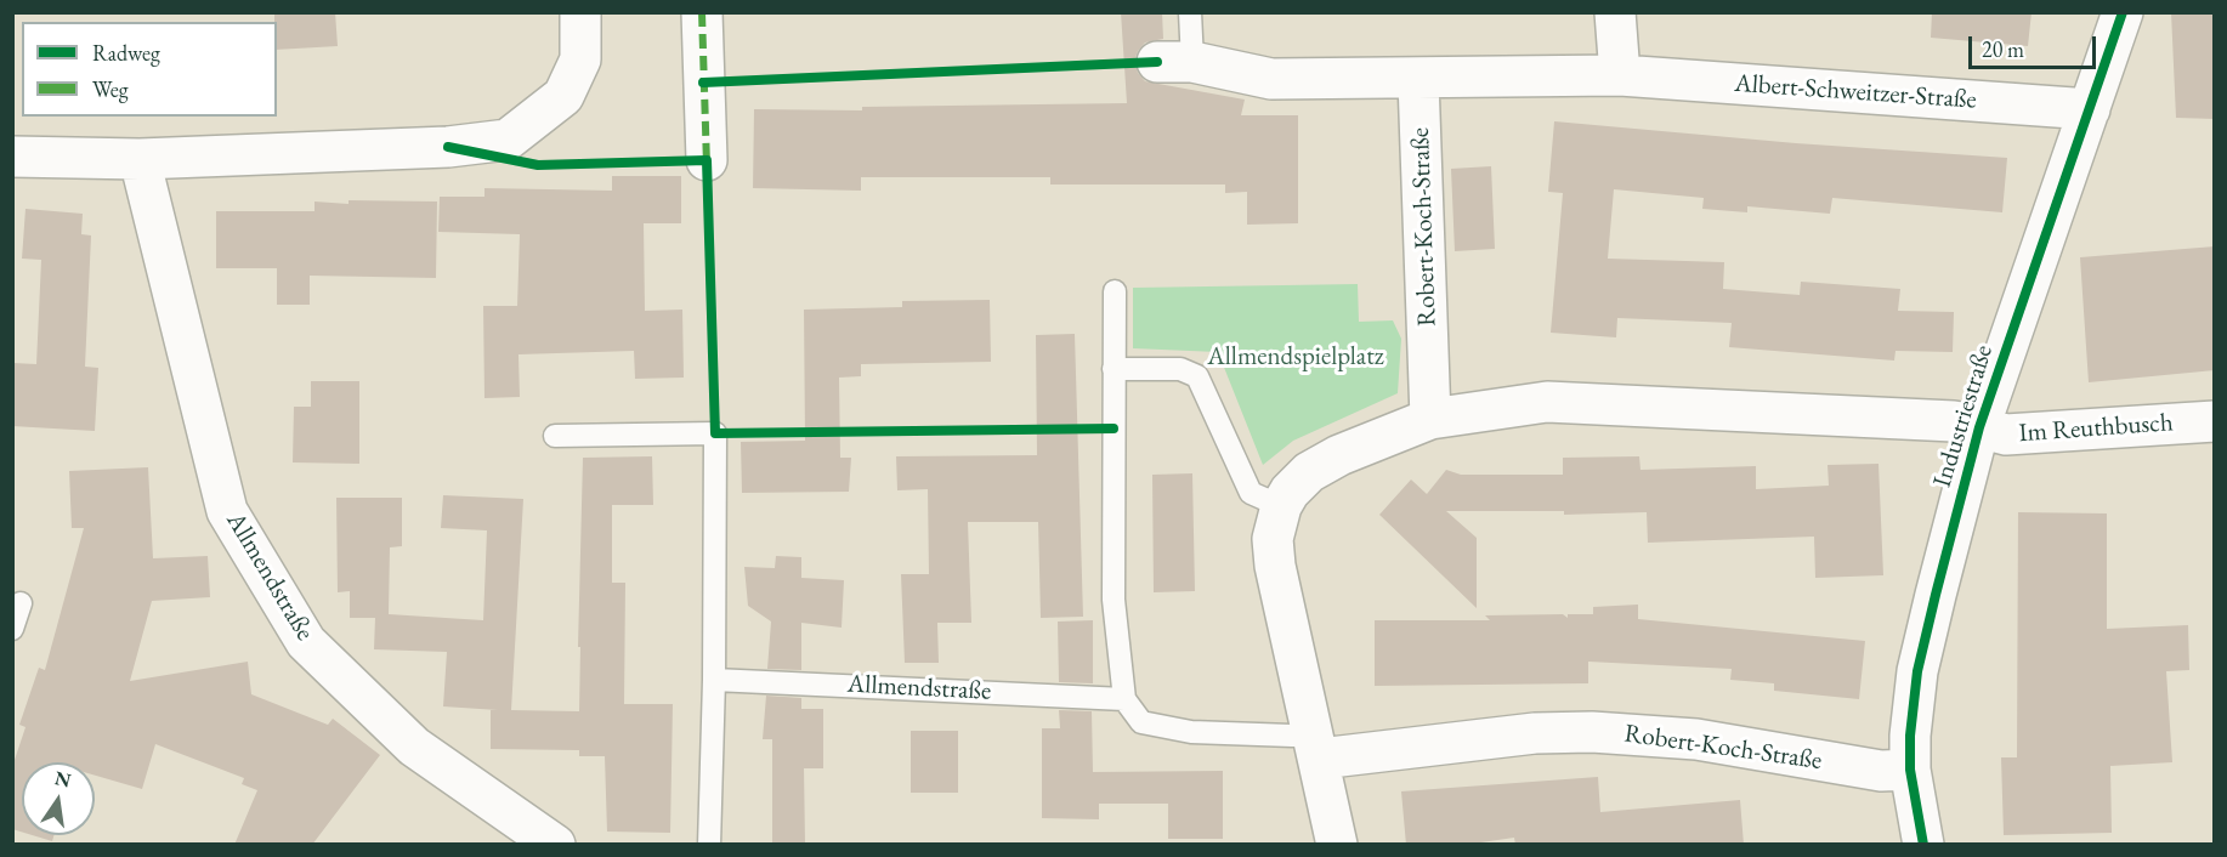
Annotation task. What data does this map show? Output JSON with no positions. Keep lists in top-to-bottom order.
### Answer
{
  "streets": {
    "street": [
      "Albert-Schweitzer-Straße",
      "Robert-Koch-Straße",
      "Industriestraße",
      "Im Reuthbusch",
      "Allmendstraße"
    ]
  },
  "crossings": [
    ["Albert-Schweitzer-Straße", "Robert-Koch-Straße"],
    ["Albert-Schweitzer-Straße", "Industriestraße"],
    ["Robert-Koch-Straße", "Industriestraße"],
    ["Industriestraße", "Im Reuthbusch"]
  ],
  "parks": ["Allmendspielplatz"],
  "legend": ["Radweg", "Weg"],
  "scale_bar": "20 m",
  "north": "top"
}
